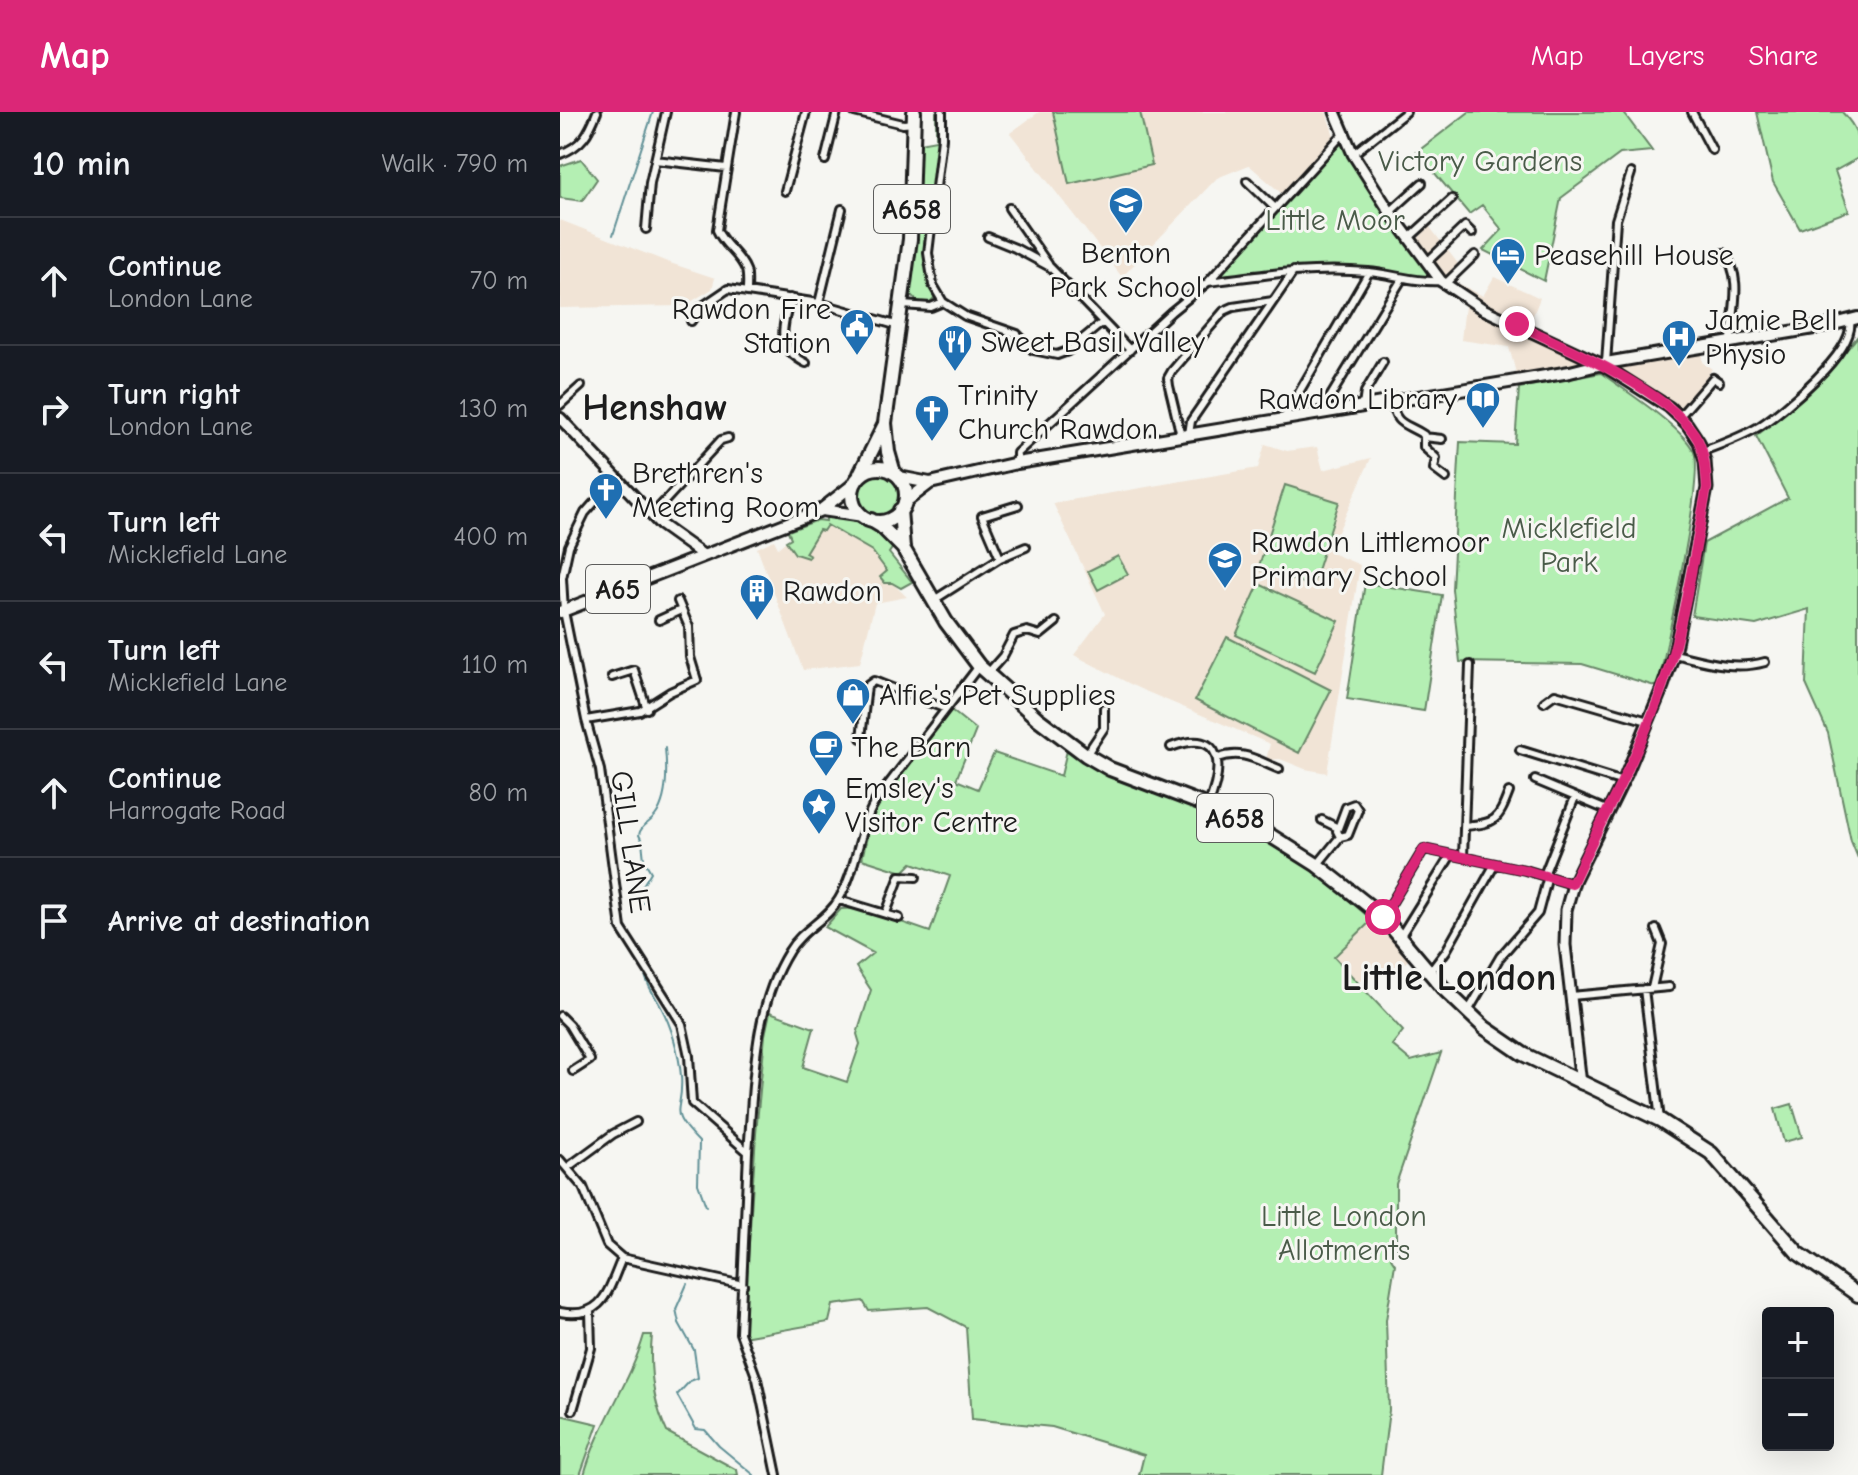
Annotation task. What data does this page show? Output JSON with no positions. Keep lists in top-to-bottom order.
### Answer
{
  "streets": {
    "highway": ["A658"],
    "main road": ["A65"],
    "street": ["GILL LANE"]
  },
  "crossings": [
    ["A658", "A65"],
    ["A65", "GILL LANE"]
  ],
  "districts": ["Henshaw", "Little London"],
  "parks": [
    "Victory Gardens",
    "Little Moor",
    "Micklefield Park",
    "Little London Allotments"
  ],
  "places": {
    "school or university": ["Benton Park School", "Rawdon Littlemoor Primary School"],
    "hotel": ["Peasehill House"],
    "public building": ["Rawdon Fire Station"],
    "hospital": ["Jamie Bell Physio"],
    "restaurant": ["Sweet Basil Valley"],
    "library": ["Rawdon Library"],
    "church": ["Trinity Church Rawdon", "Brethren's Meeting Room"],
    "building": ["Rawdon"],
    "shop": ["Alfie's Pet Supplies"],
    "cafe": ["The Barn"],
    "place": ["Emsley's Visitor Centre"]
  },
  "page": {
    "header": "Map",
    "nav": ["Map", "Layers", "Share"],
    "heading": ["10 min", "Walk · 790 m"],
    "list": [
      ["Continue", "London Lane", "70 m"],
      ["Turn right", "London Lane", "130 m"],
      ["Turn left", "Micklefield Lane", "400 m"],
      ["Turn left", "Micklefield Lane", "110 m"],
      ["Continue", "Harrogate Road", "80 m"],
      "Arrive at destination"
    ],
    "map_buttons": ["+", "−"]
  }
}
